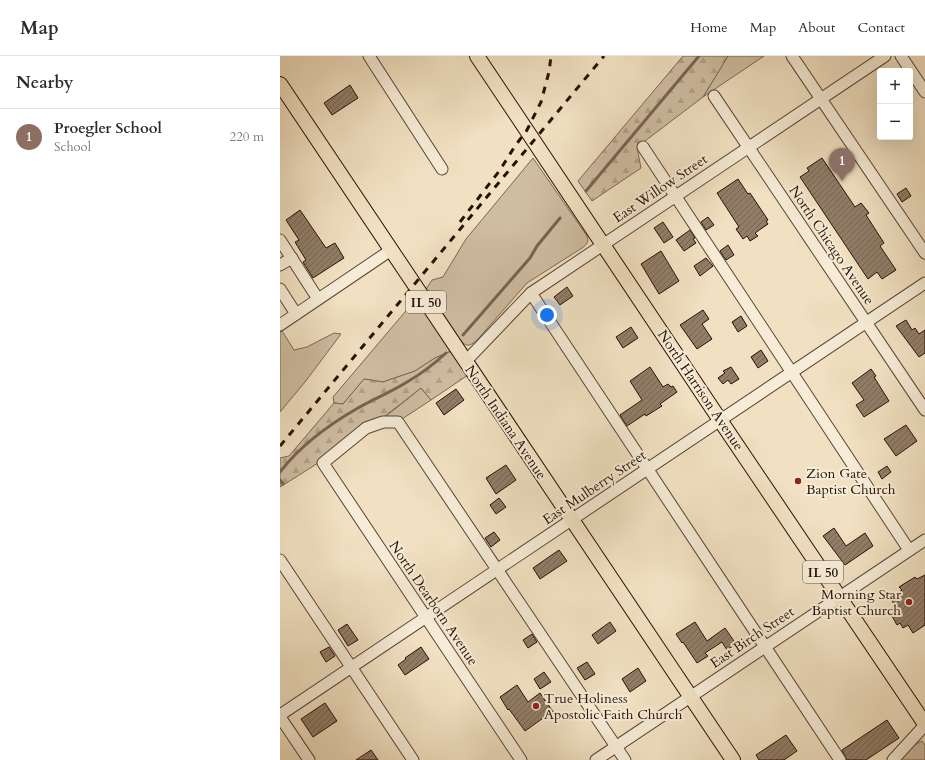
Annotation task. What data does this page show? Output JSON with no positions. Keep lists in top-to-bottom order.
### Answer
{
  "streets": {
    "main road": ["IL 50", "North Harrison Avenue", "North Indiana Avenue"],
    "street": [
      "East Willow Street",
      "North Chicago Avenue",
      "East Mulberry Street",
      "North Dearborn Avenue",
      "East Birch Street"
    ]
  },
  "crossings": [
    ["East Willow Street", "North Chicago Avenue"],
    ["East Willow Street", "North Harrison Avenue"],
    ["East Willow Street", "North Indiana Avenue"],
    ["North Chicago Avenue", "East Mulberry Street"],
    ["North Harrison Avenue", "East Mulberry Street"],
    ["North Harrison Avenue", "East Birch Street"],
    ["North Indiana Avenue", "East Mulberry Street"],
    ["North Indiana Avenue", "East Birch Street"],
    ["East Mulberry Street", "North Dearborn Avenue"]
  ],
  "places": ["Zion Gate Baptist Church", "Morning Star Baptist Church", "True Holiness Apostolic Faith Church"],
  "page": {
    "header": "Map",
    "nav": [
      "Home",
      "Map",
      "About",
      "Contact"
    ],
    "heading": "Nearby",
    "map_buttons": ["+", "−"],
    "list": [
      {
        "mark": "1",
        "name": "Proegler School",
        "note": "School",
        "value": "220 m"
      }
    ],
    "pins": "1"
  }
}
